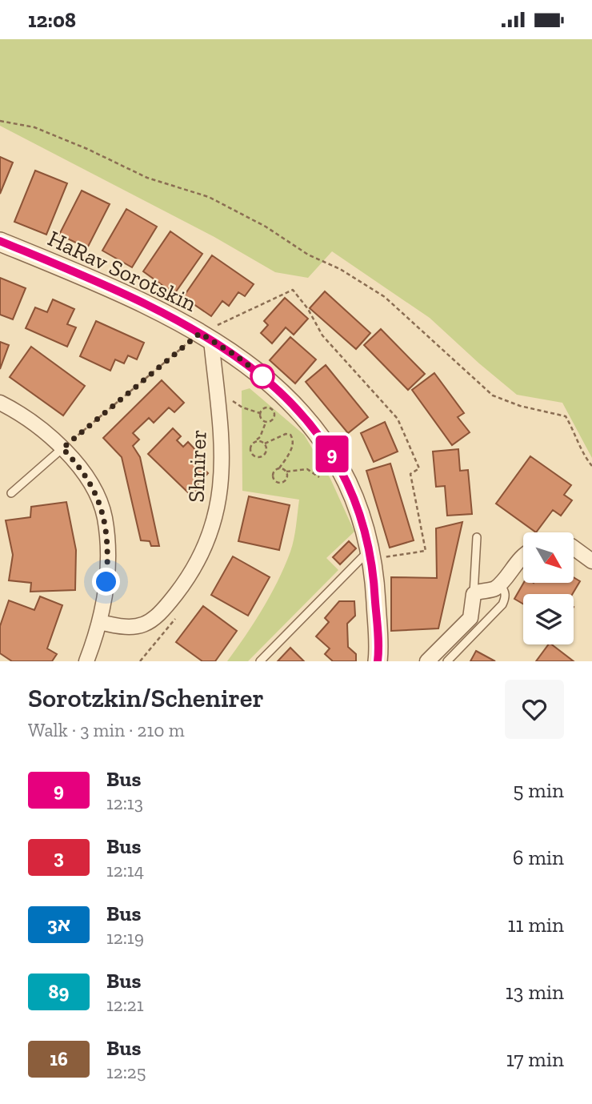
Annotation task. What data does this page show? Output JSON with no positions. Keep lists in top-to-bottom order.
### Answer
{
  "streets": {
    "street": ["HaRav Sorotskin", "Shnirer"]
  },
  "crossings": [
    ["HaRav Sorotskin", "Shnirer"]
  ],
  "lines": ["bus line 9"],
  "north": "bottom right",
  "page": {
    "status": "12:08",
    "on_map": "9",
    "heading": ["Sorotzkin/Schenirer", "Walk · 3 min · 210 m"],
    "list": [
      {
        "mark": "9",
        "name": "Bus",
        "note": "12:13",
        "value": "5 min"
      },
      {
        "mark": "3",
        "name": "Bus",
        "note": "12:14",
        "value": "6 min"
      },
      {
        "mark": "3א",
        "name": "Bus",
        "note": "12:19",
        "value": "11 min"
      },
      {
        "mark": "89",
        "name": "Bus",
        "note": "12:21",
        "value": "13 min"
      },
      {
        "mark": "16",
        "name": "Bus",
        "note": "12:25",
        "value": "17 min"
      }
    ]
  }
}
